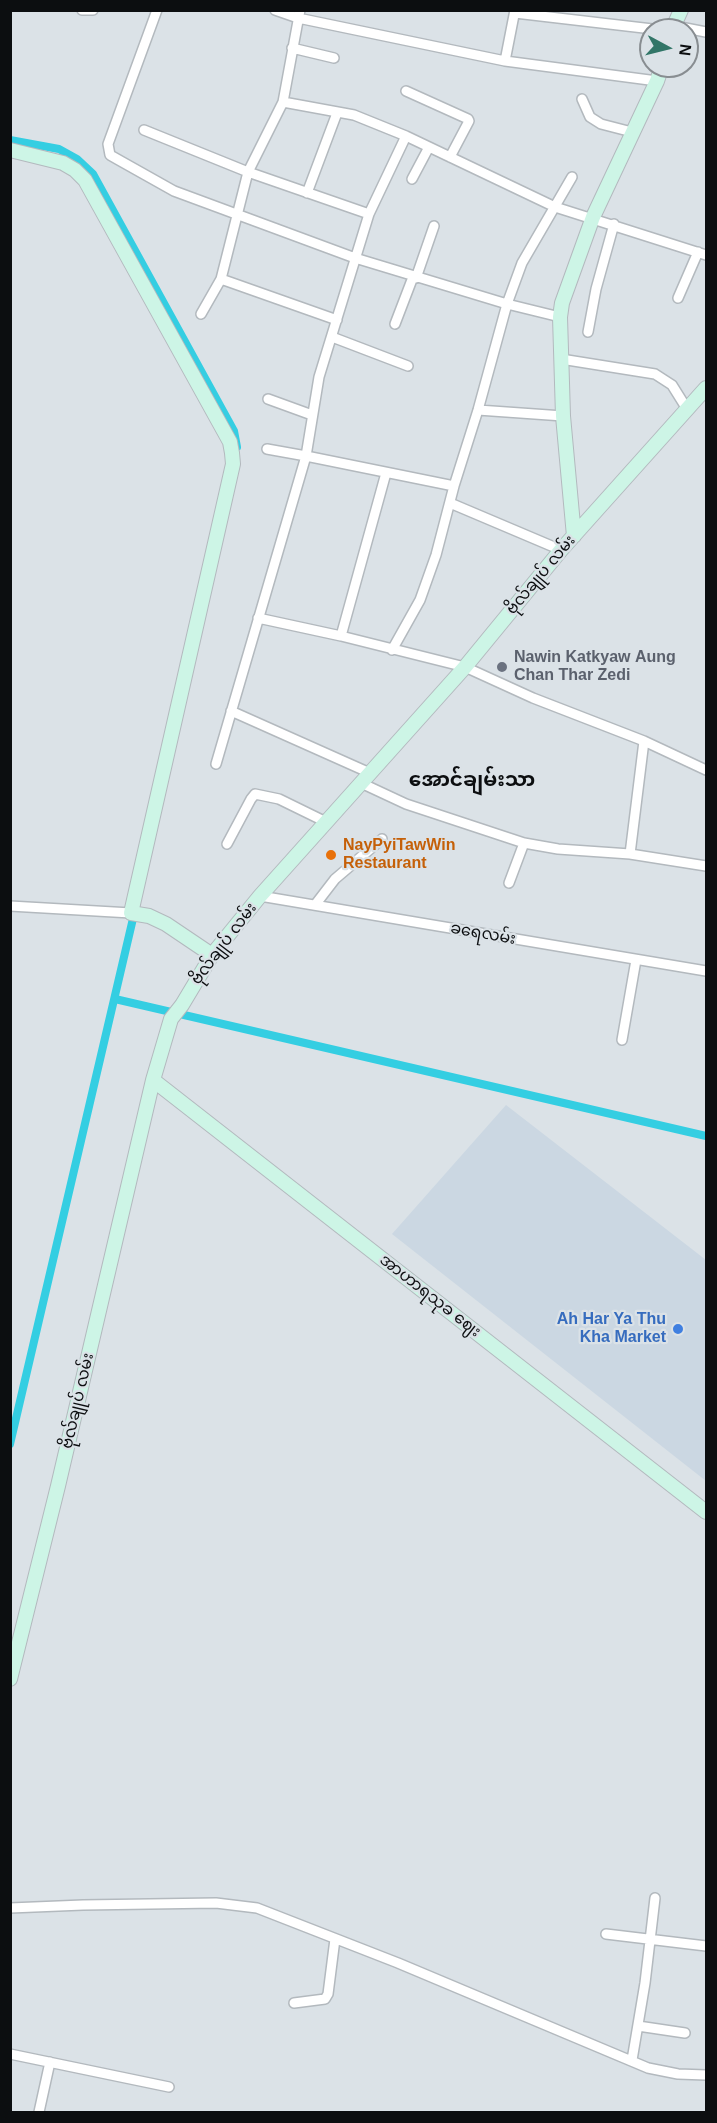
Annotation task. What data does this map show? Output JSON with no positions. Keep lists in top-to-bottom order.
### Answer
{
  "streets": {
    "street": ["ဗိုလ်ချုပ် လမ်း", "ခရေလမ်း", "အာဟာရသုခ ဈေး"]
  },
  "crossings": [
    ["ဗိုလ်ချုပ် လမ်း", "ခရေလမ်း"],
    ["ဗိုလ်ချုပ် လမ်း", "အာဟာရသုခ ဈေး"]
  ],
  "districts": ["အောင်ချမ်းသာ"],
  "places": ["Nawin Katkyaw Aung Chan Thar Zedi", "NayPyiTawWin Restaurant", "Ah Har Ya Thu Kha Market"],
  "north": "right"
}
